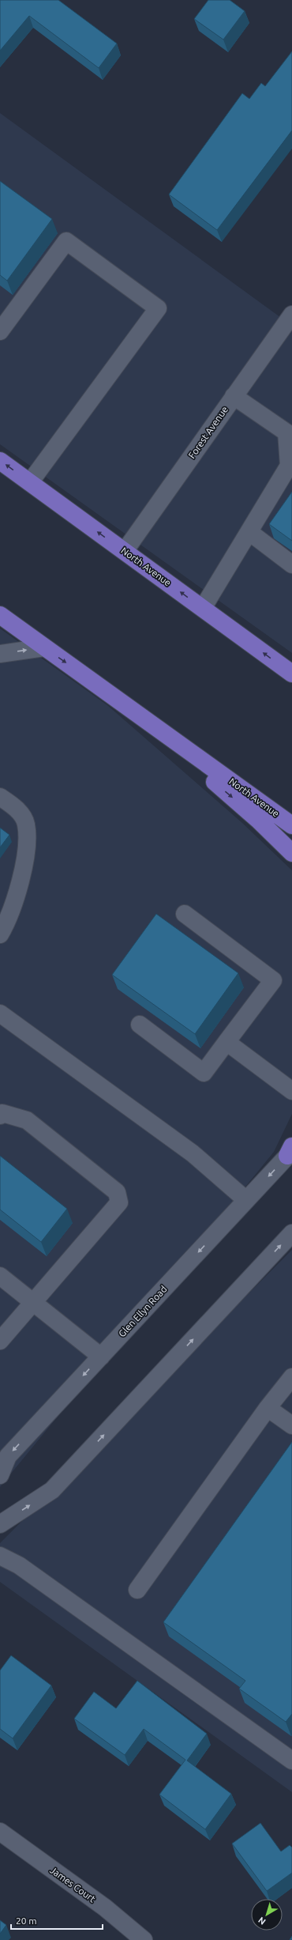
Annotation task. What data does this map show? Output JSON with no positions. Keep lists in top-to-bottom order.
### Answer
{
  "streets": {
    "main road": ["North Avenue"],
    "street": ["Forest Avenue", "Glen Ellyn Road", "James Court"]
  },
  "crossings": [
    ["Forest Avenue", "North Avenue"]
  ],
  "scale_bar": "20 m",
  "north": "bottom left"
}
